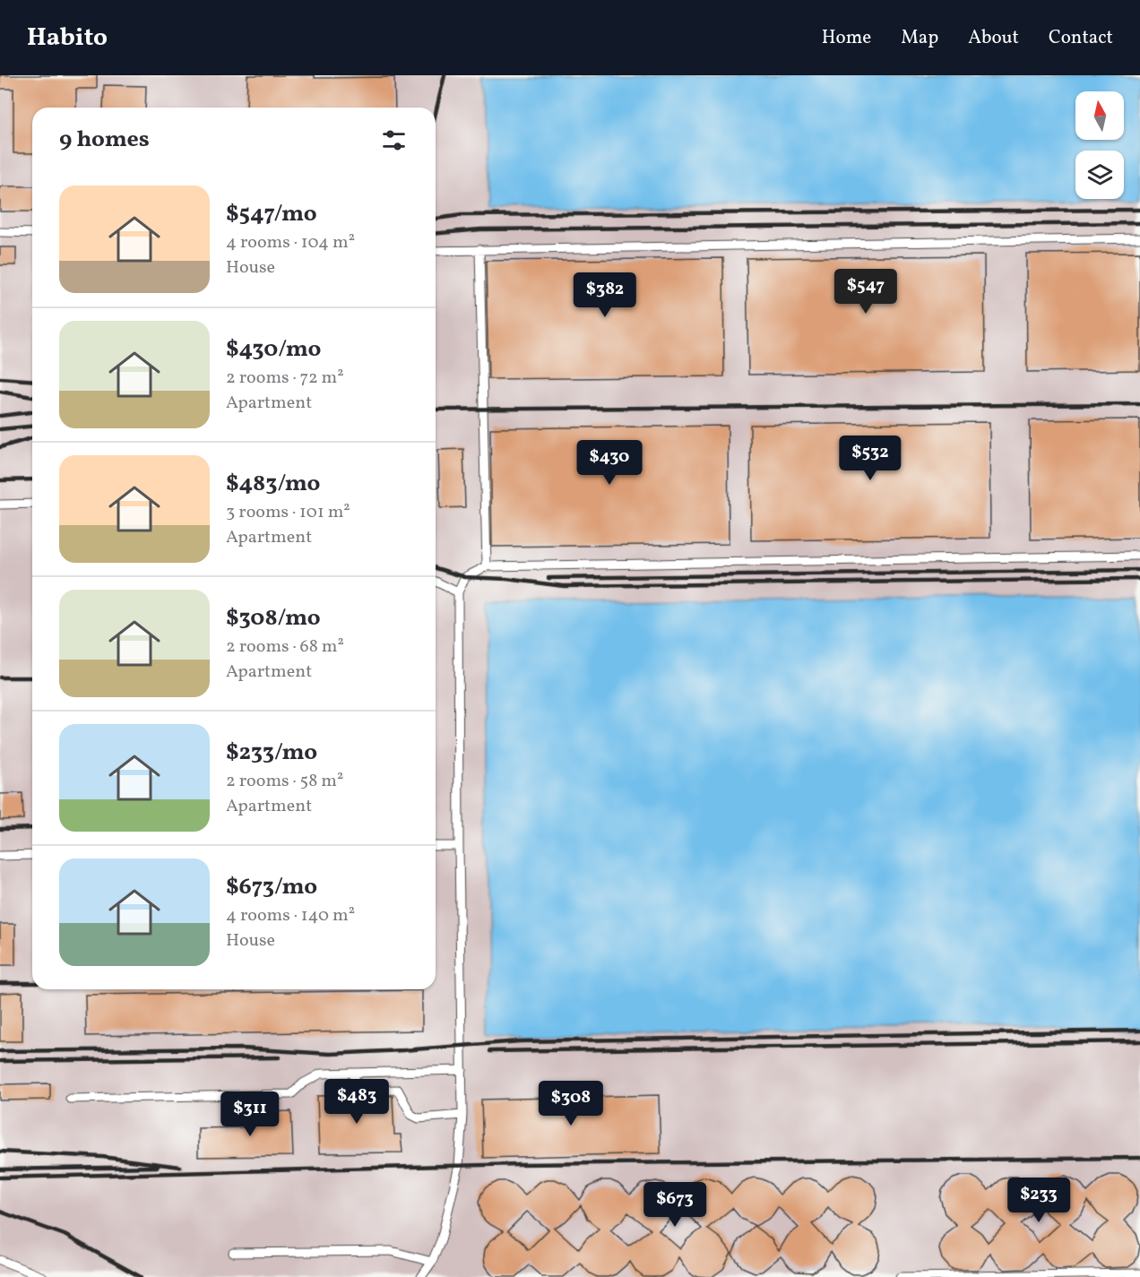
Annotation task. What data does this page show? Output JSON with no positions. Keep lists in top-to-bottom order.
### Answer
{
  "north": "top",
  "page": {
    "header": "Habito",
    "nav": [
      "Home",
      "Map",
      "About",
      "Contact"
    ],
    "heading": "9 homes",
    "list": [
      {
        "name": "$547/mo",
        "note": "4 rooms · 104 m² · House"
      },
      {
        "name": "$430/mo",
        "note": "2 rooms · 72 m² · Apartment"
      },
      {
        "name": "$483/mo",
        "note": "3 rooms · 101 m² · Apartment"
      },
      {
        "name": "$308/mo",
        "note": "2 rooms · 68 m² · Apartment"
      },
      {
        "name": "$233/mo",
        "note": "2 rooms · 58 m² · Apartment"
      },
      {
        "name": "$673/mo",
        "note": "4 rooms · 140 m² · House"
      }
    ],
    "price": [
      "$547",
      "$382",
      "$532",
      "$430",
      "$483",
      "$308",
      "$311",
      "$233",
      "$673"
    ]
  }
}
